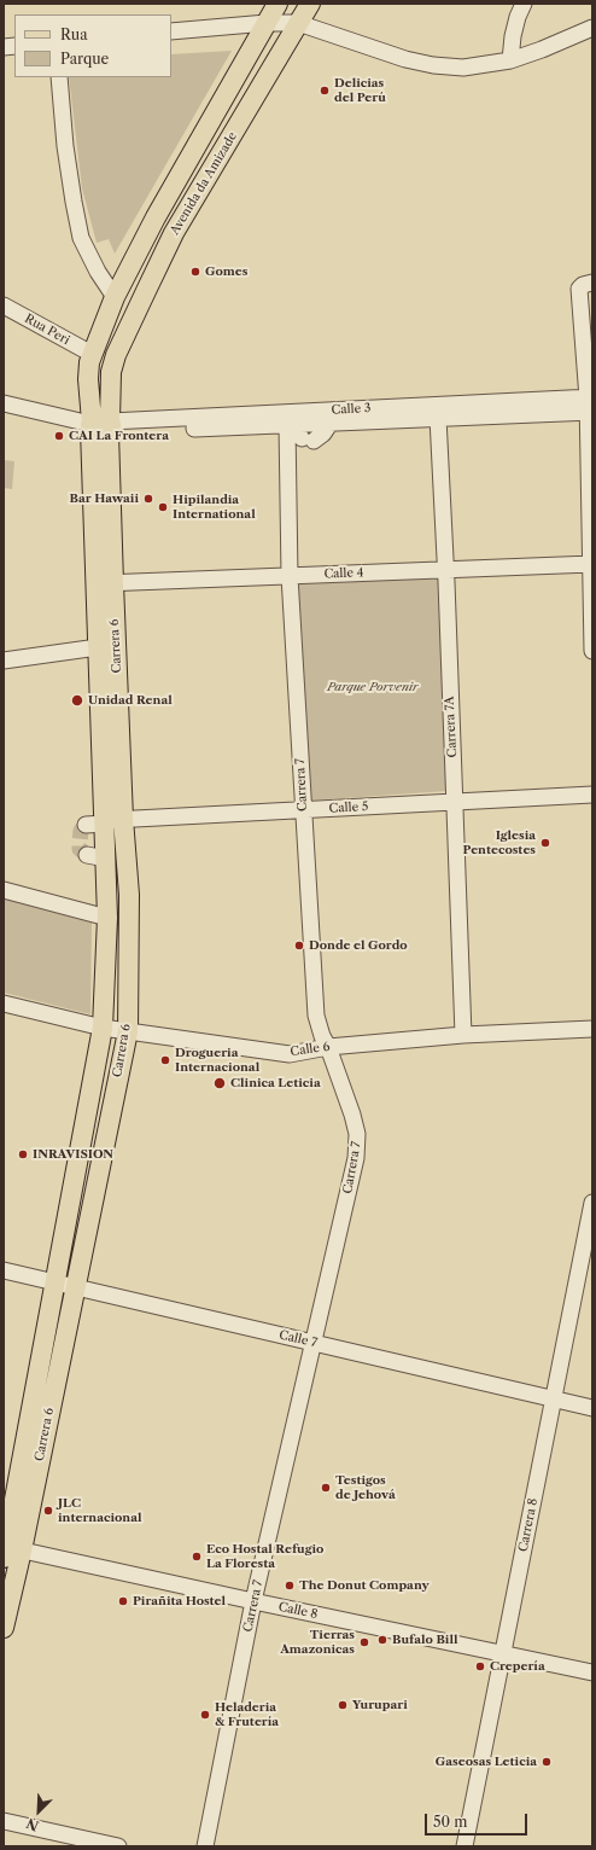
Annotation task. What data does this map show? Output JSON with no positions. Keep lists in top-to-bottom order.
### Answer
{
  "streets": {
    "main road": ["Avenida da Amizade", "Carrera 6"],
    "street": [
      "Rua Peri",
      "Calle 3",
      "Calle 4",
      "Carrera 7A",
      "Carrera 7",
      "Calle 5",
      "Calle 6",
      "Calle 7",
      "Carrera 8",
      "Calle 8"
    ]
  },
  "crossings": [
    ["Avenida da Amizade", "Rua Peri"],
    ["Avenida da Amizade", "Carrera 6"],
    ["Rua Peri", "Carrera 6"],
    ["Calle 3", "Carrera 6"],
    ["Calle 3", "Carrera 7A"],
    ["Calle 3", "Carrera 7"],
    ["Calle 4", "Carrera 6"],
    ["Calle 4", "Carrera 7A"],
    ["Calle 4", "Carrera 7"],
    ["Carrera 6", "Calle 5"],
    ["Carrera 6", "Calle 6"],
    ["Carrera 6", "Calle 7"],
    ["Carrera 6", "Calle 8"],
    ["Carrera 7A", "Calle 5"],
    ["Carrera 7A", "Calle 6"],
    ["Carrera 7", "Calle 5"],
    ["Carrera 7", "Calle 6"],
    ["Carrera 7", "Calle 7"],
    ["Carrera 7", "Calle 8"],
    ["Calle 7", "Carrera 8"],
    ["Carrera 8", "Calle 8"]
  ],
  "parks": ["Parque Porvenir"],
  "places": [
    "Delicias del Perú",
    "Gomes",
    "CAI La Frontera",
    "Bar Hawaii",
    "Hipilandia International",
    "Unidad Renal",
    "Iglesia Pentecostes",
    "Donde el Gordo",
    "Drogueria Internacional",
    "Clinica Leticia",
    "INRAVISION",
    "Testigos de Jehová",
    "JLC internacional",
    "Eco Hostal Refugio La Floresta",
    "The Donut Company",
    "Pirañita Hostel",
    "Bufalo Bill",
    "Tierras Amazonicas",
    "Crepería",
    "Yurupari",
    "Heladeria & Frutería",
    "Gaseosas Leticia"
  ],
  "legend": ["Rua", "Parque"],
  "scale_bar": "50 m",
  "north": "bottom left"
}
